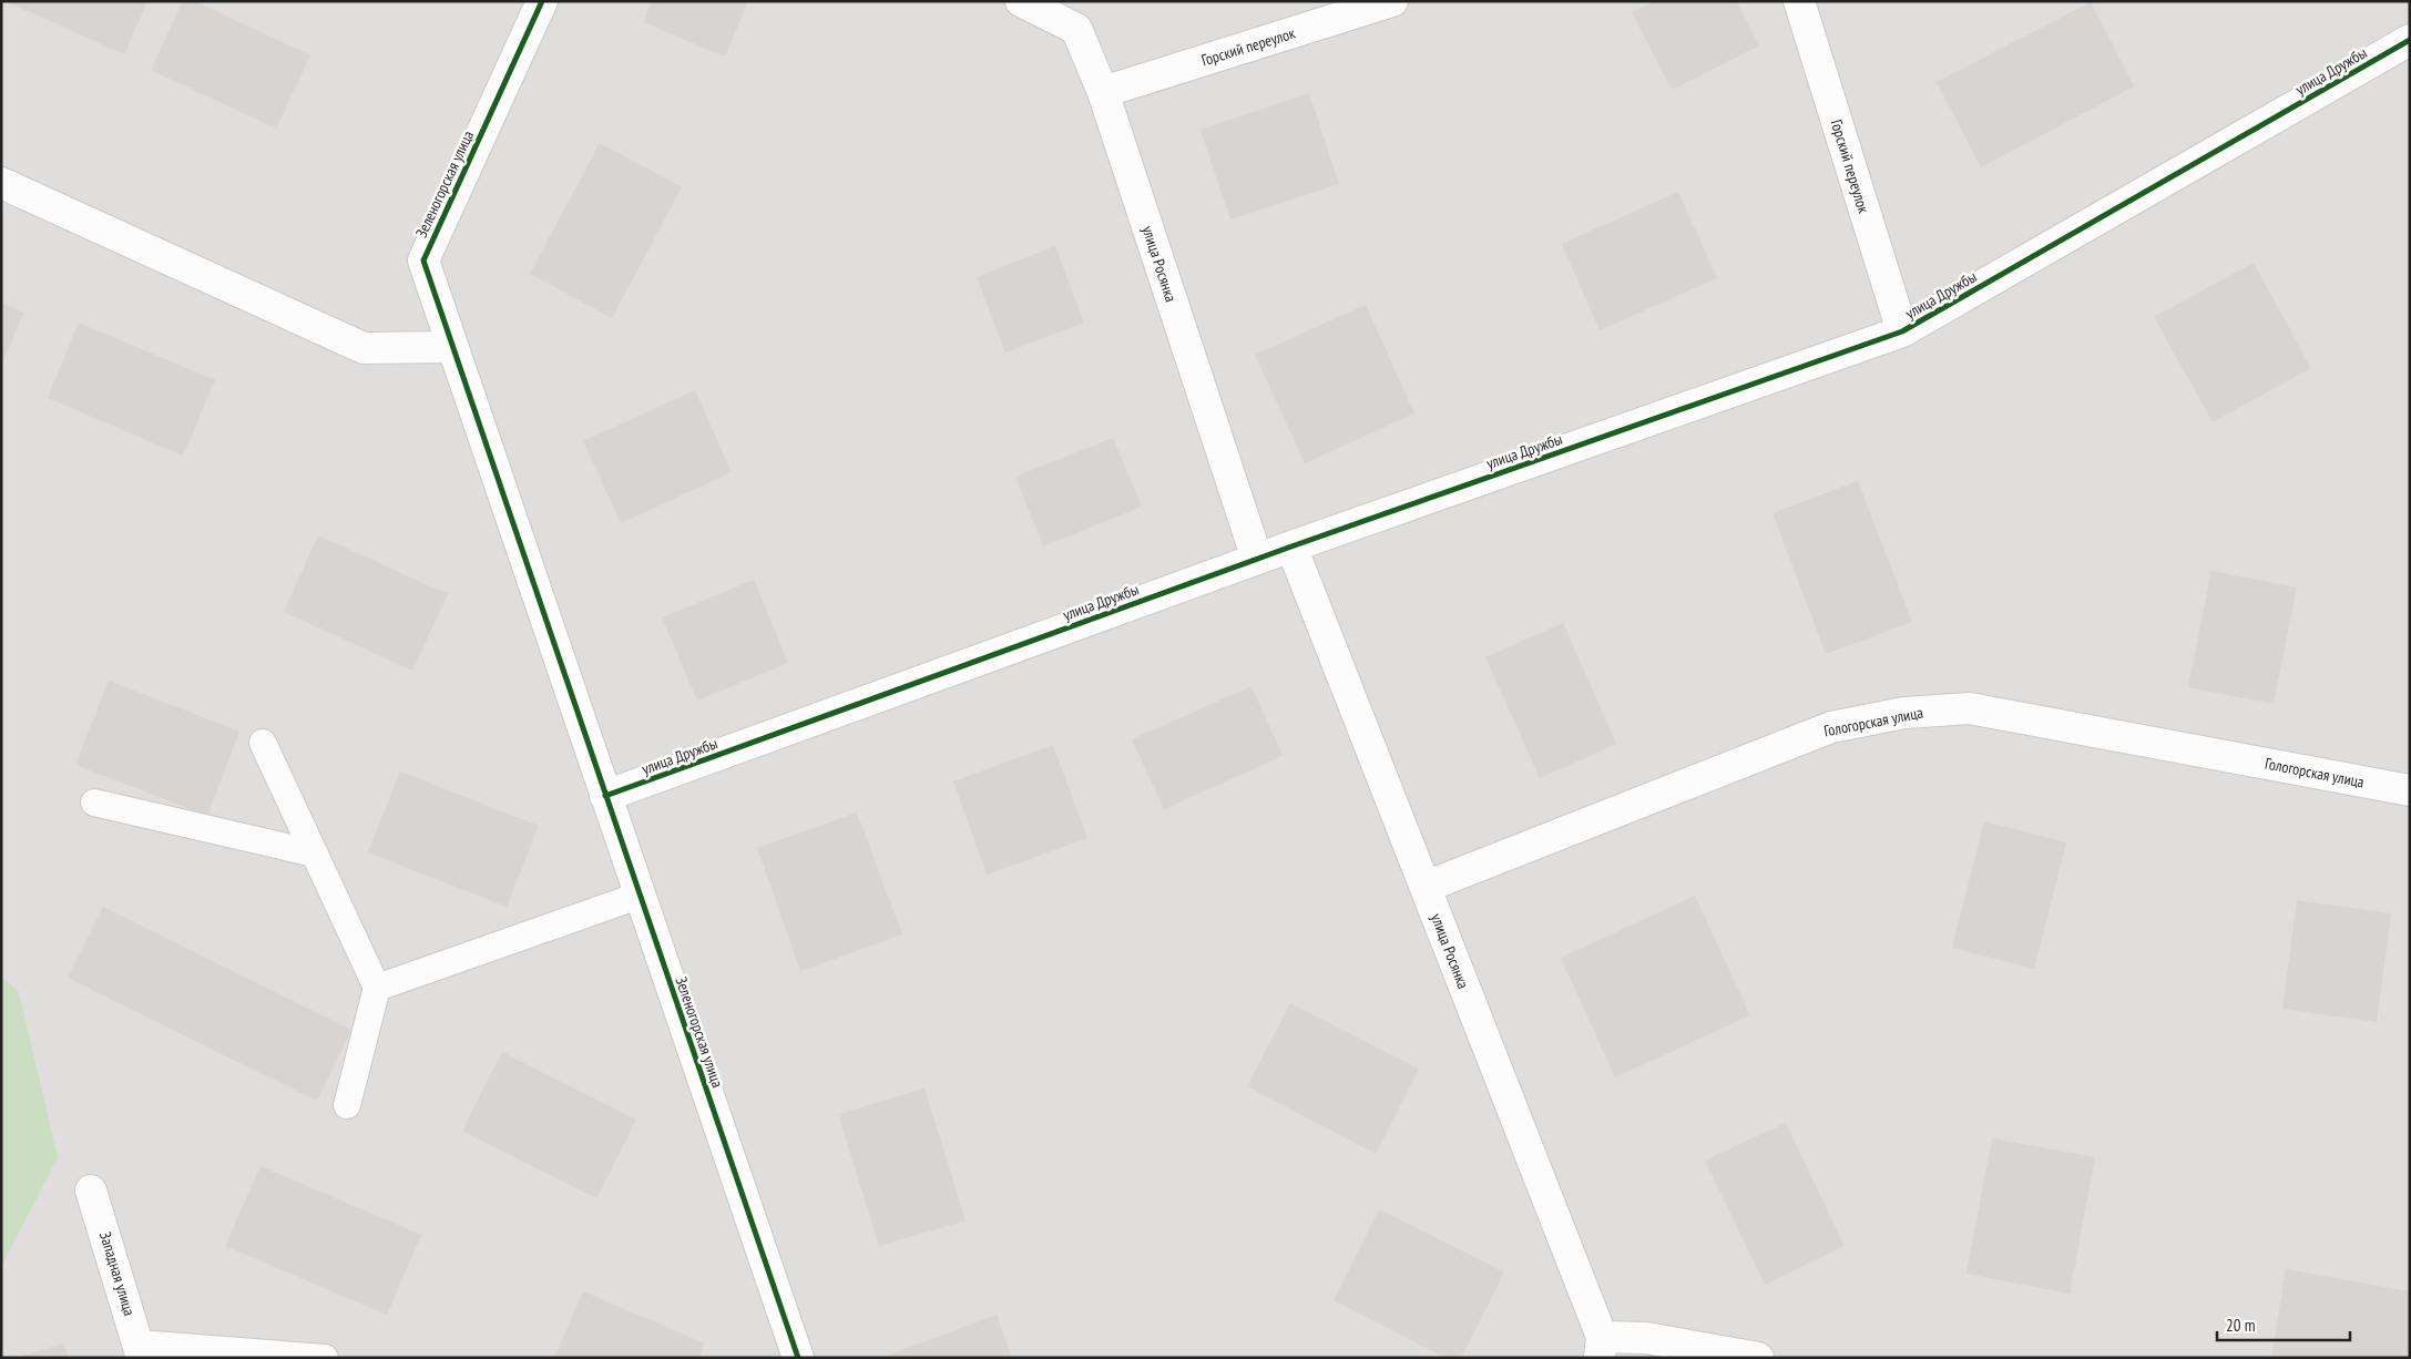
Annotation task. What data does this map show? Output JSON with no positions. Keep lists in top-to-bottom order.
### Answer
{
  "streets": {
    "street": [
      "Горский переулок",
      "улица Дружбы",
      "Зеленогорская улица",
      "улица Росянка",
      "Гологорская улица",
      "Западная улица"
    ]
  },
  "crossings": [
    ["Горский переулок", "улица Дружбы"],
    ["Горский переулок", "улица Росянка"],
    ["улица Дружбы", "Зеленогорская улица"],
    ["улица Дружбы", "улица Росянка"],
    ["улица Росянка", "Гологорская улица"]
  ],
  "scale_bar": "20 m"
}
